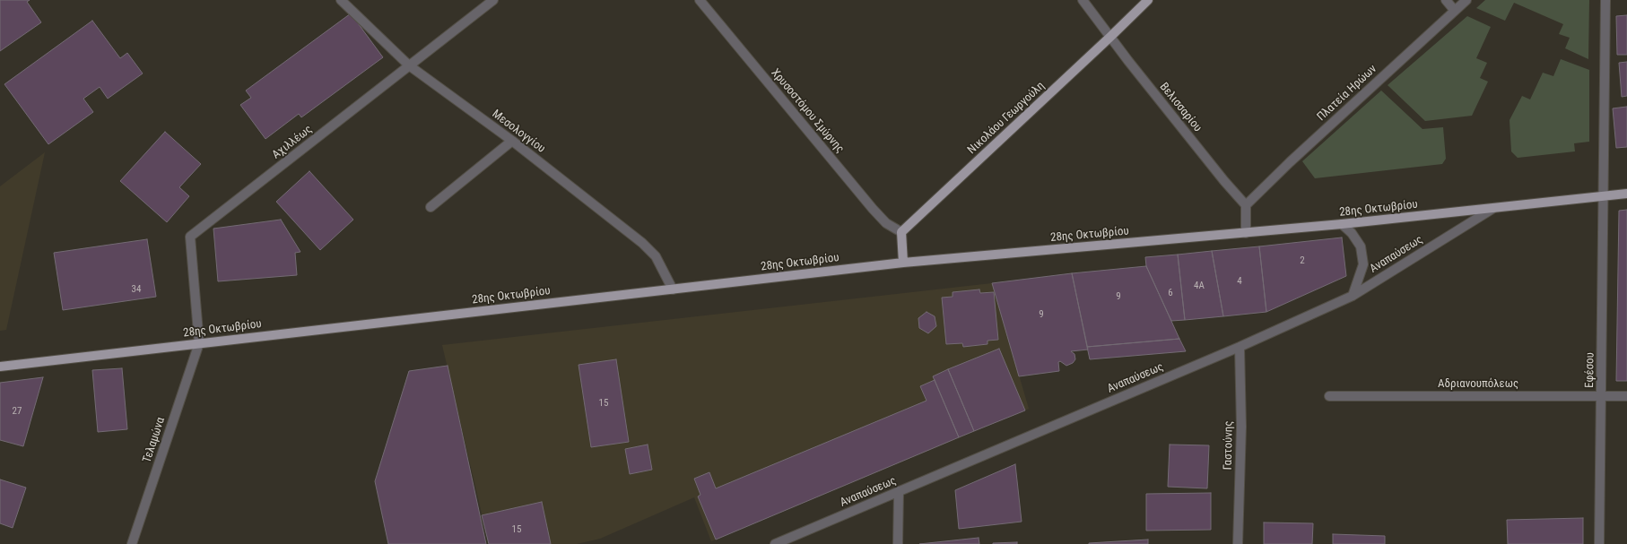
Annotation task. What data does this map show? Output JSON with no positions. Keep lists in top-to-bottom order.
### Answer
{
  "streets": {
    "main road": ["Νικολάου Γεωργούλη", "28ης Οκτωβρίου"],
    "street": [
      "Πλατεία Ηρώων",
      "Βελισσαρίου",
      "Χρυσοστόμου Σμύρνης",
      "Μεσολογγίου",
      "Αχιλλέως",
      "Αναπαύσεως",
      "Εφέσου",
      "Αδριανουπόλεως",
      "Τελαμώνα",
      "Γαστούνης"
    ]
  },
  "crossings": [
    ["Πλατεία Ηρώων", "Βελισσαρίου"],
    ["Βελισσαρίου", "Νικολάου Γεωργούλη"],
    ["Χρυσοστόμου Σμύρνης", "Νικολάου Γεωργούλη"],
    ["Μεσολογγίου", "Αχιλλέως"],
    ["Μεσολογγίου", "28ης Οκτωβρίου"],
    ["Αχιλλέως", "28ης Οκτωβρίου"],
    ["Αχιλλέως", "Τελαμώνα"],
    ["28ης Οκτωβρίου", "Αναπαύσεως"],
    ["28ης Οκτωβρίου", "Εφέσου"],
    ["28ης Οκτωβρίου", "Τελαμώνα"],
    ["Αναπαύσεως", "Γαστούνης"],
    ["Εφέσου", "Αδριανουπόλεως"]
  ],
  "house_numbers": [
    "2",
    "4",
    "4Α",
    "34",
    "6",
    "9",
    "9",
    "15",
    "27",
    "15"
  ]
}
